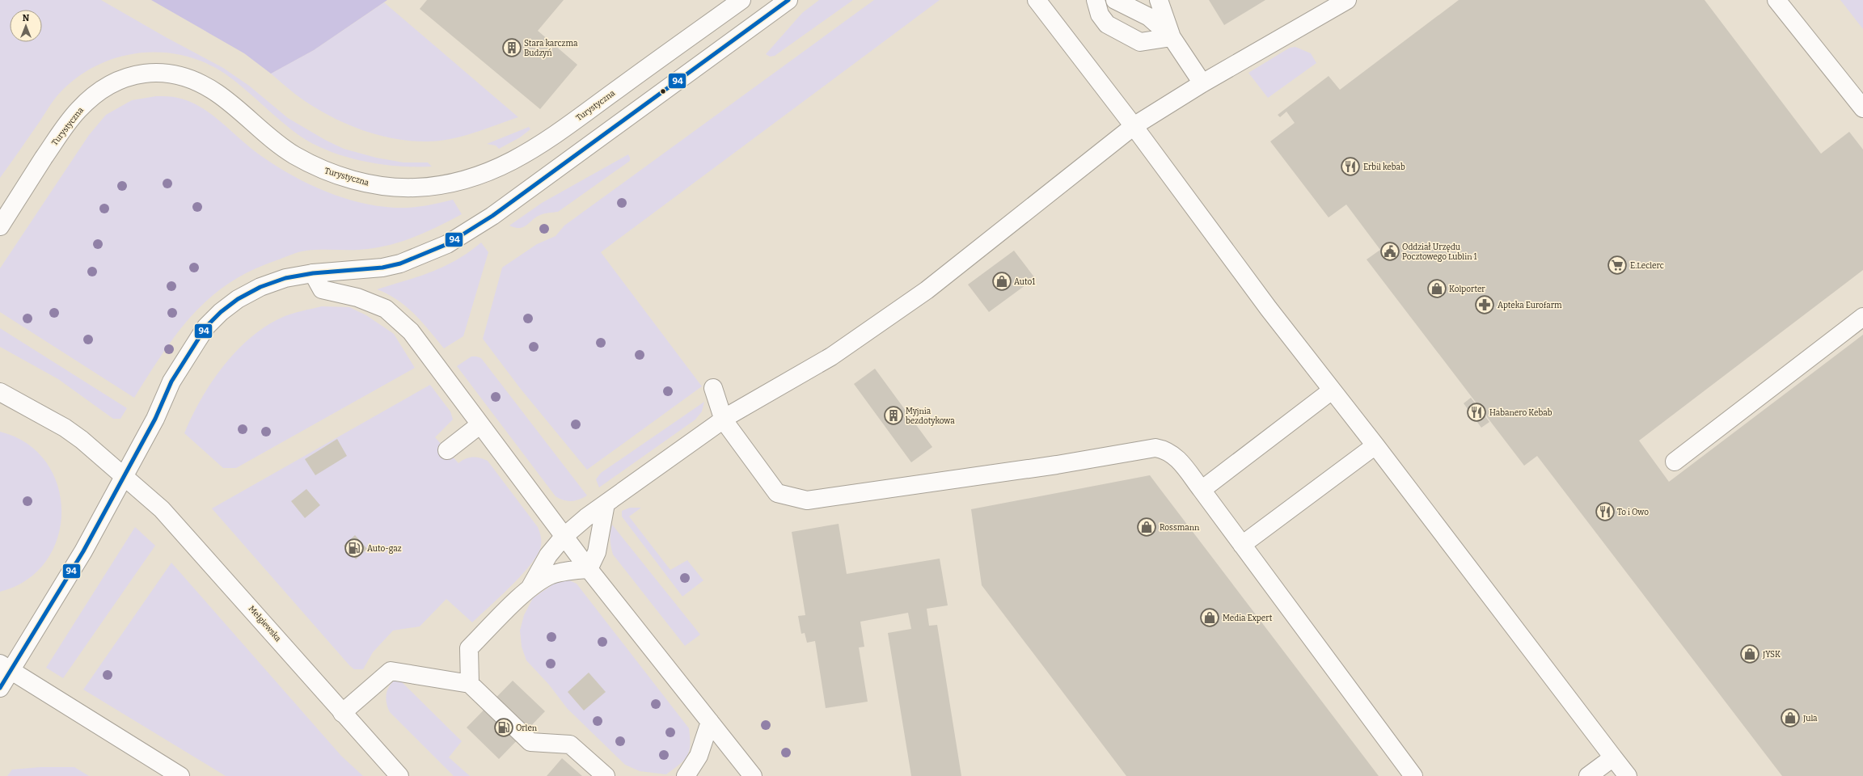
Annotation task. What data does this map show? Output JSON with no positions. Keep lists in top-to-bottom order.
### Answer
{
  "streets": {
    "main road": ["Turystyczna", "Mełgiewska"]
  },
  "places": {
    "building": ["Stara karczma Budzyń", "Myjnia bezdotykowa"],
    "restaurant": ["Erbil kebab", "Habanero Kebab", "To i Owo"],
    "public building": ["Oddział Urzędu Pocztowego Lublin 1"],
    "supermarket": ["E.Leclerc"],
    "shop": [
      "Auto1",
      "Kolporter",
      "Rossmann",
      "Media Expert",
      "JYSK",
      "Jula"
    ],
    "pharmacy": ["Apteka Eurofarm"],
    "fuel station": ["Auto-gaz", "Orlen"]
  },
  "lines": ["transit line 94"],
  "north": "top"
}
